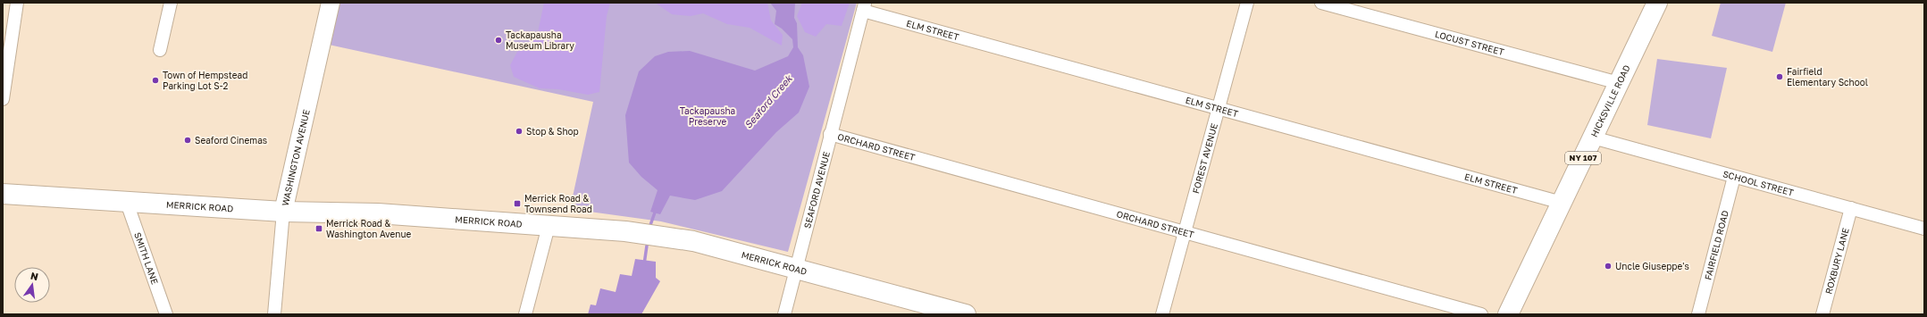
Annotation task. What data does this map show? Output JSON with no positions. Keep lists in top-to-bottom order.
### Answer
{
  "streets": {
    "main road": ["HICKSVILLE ROAD", "NY 107", "MERRICK ROAD"],
    "street": [
      "ELM STREET",
      "LOCUST STREET",
      "ORCHARD STREET",
      "WASHINGTON AVENUE",
      "FOREST AVENUE",
      "SCHOOL STREET",
      "SEAFORD AVENUE",
      "FAIRFIELD ROAD",
      "SMITH LANE",
      "ROXBURY LANE"
    ]
  },
  "crossings": [
    ["ELM STREET", "HICKSVILLE ROAD"],
    ["ELM STREET", "FOREST AVENUE"],
    ["ELM STREET", "SEAFORD AVENUE"],
    ["LOCUST STREET", "HICKSVILLE ROAD"],
    ["HICKSVILLE ROAD", "SCHOOL STREET"],
    ["ORCHARD STREET", "FOREST AVENUE"],
    ["ORCHARD STREET", "SEAFORD AVENUE"],
    ["WASHINGTON AVENUE", "MERRICK ROAD"],
    ["SCHOOL STREET", "FAIRFIELD ROAD"],
    ["SCHOOL STREET", "ROXBURY LANE"],
    ["SEAFORD AVENUE", "MERRICK ROAD"],
    ["MERRICK ROAD", "SMITH LANE"]
  ],
  "water": ["Seaford Creek"],
  "parks": ["Tackapausha Preserve"],
  "places": {
    "other": [
      "Tackapausha Museum Library",
      "Fairfield Elementary School",
      "Town of Hempstead Parking Lot S-2",
      "Stop & Shop",
      "Seaford Cinemas",
      "Uncle Giuseppe's"
    ],
    "transit": ["Merrick Road & Townsend Road", "Merrick Road & Washington Avenue"]
  },
  "north": "top"
}
